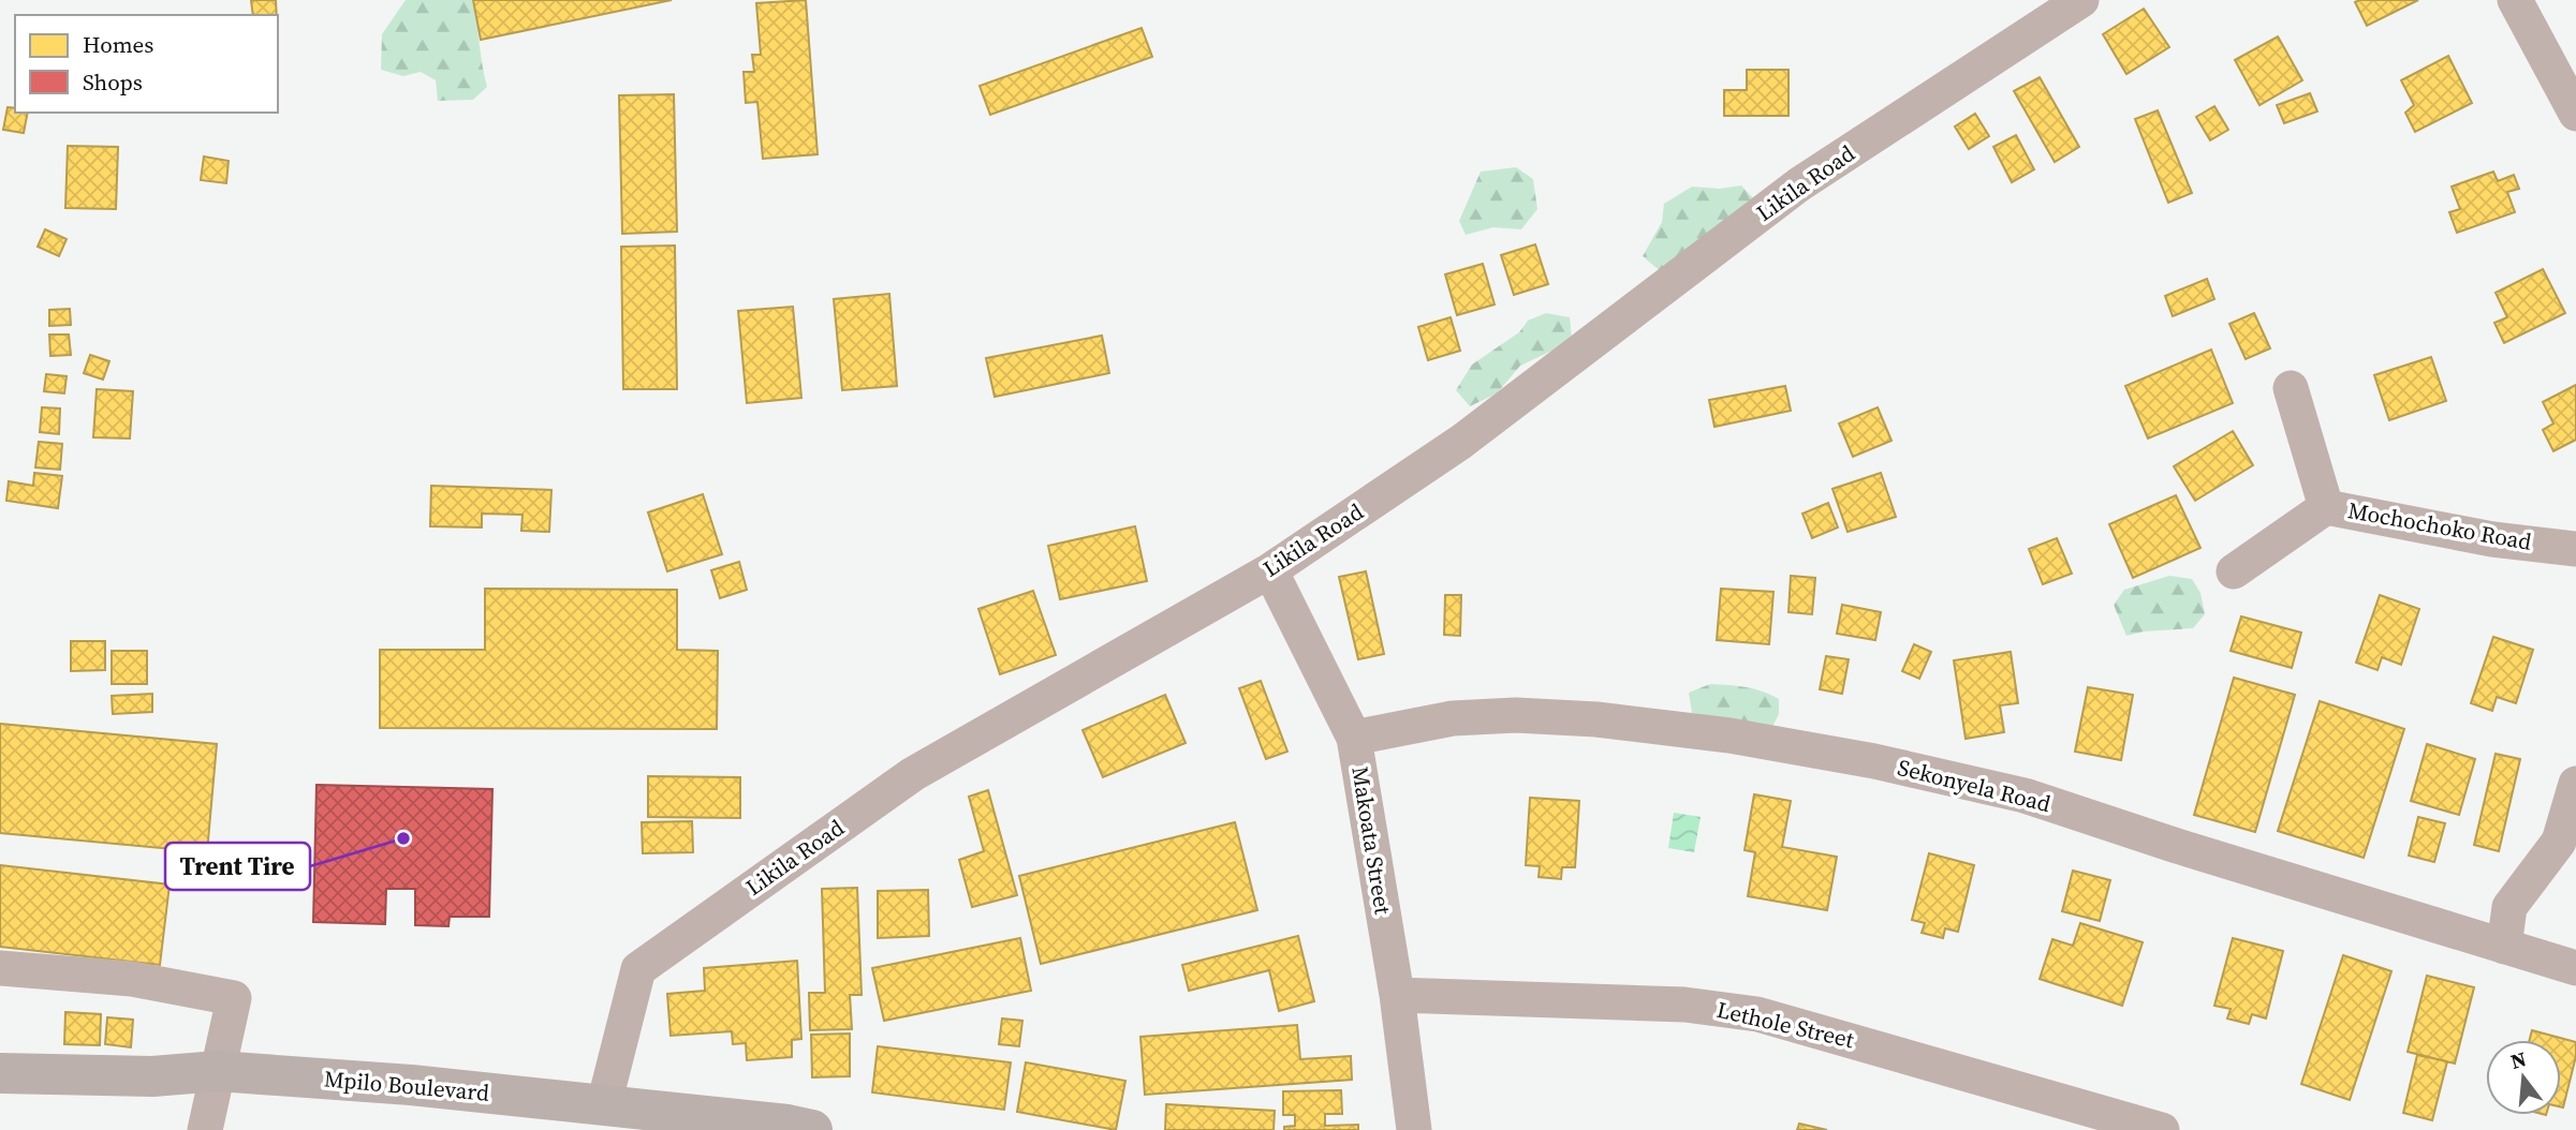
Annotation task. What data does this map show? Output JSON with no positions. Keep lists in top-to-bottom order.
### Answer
{
  "streets": {
    "highway": ["Mpilo Boulevard"],
    "street": [
      "Likila Road",
      "Mochochoko Road",
      "Sekonyela Road",
      "Makoata Street",
      "Lethole Street"
    ]
  },
  "crossings": [
    ["Likila Road", "Makoata Street"],
    ["Likila Road", "Mpilo Boulevard"],
    ["Sekonyela Road", "Makoata Street"],
    ["Makoata Street", "Lethole Street"]
  ],
  "places": ["Trent Tire"],
  "legend": ["Homes", "Shops"],
  "north": "top"
}
